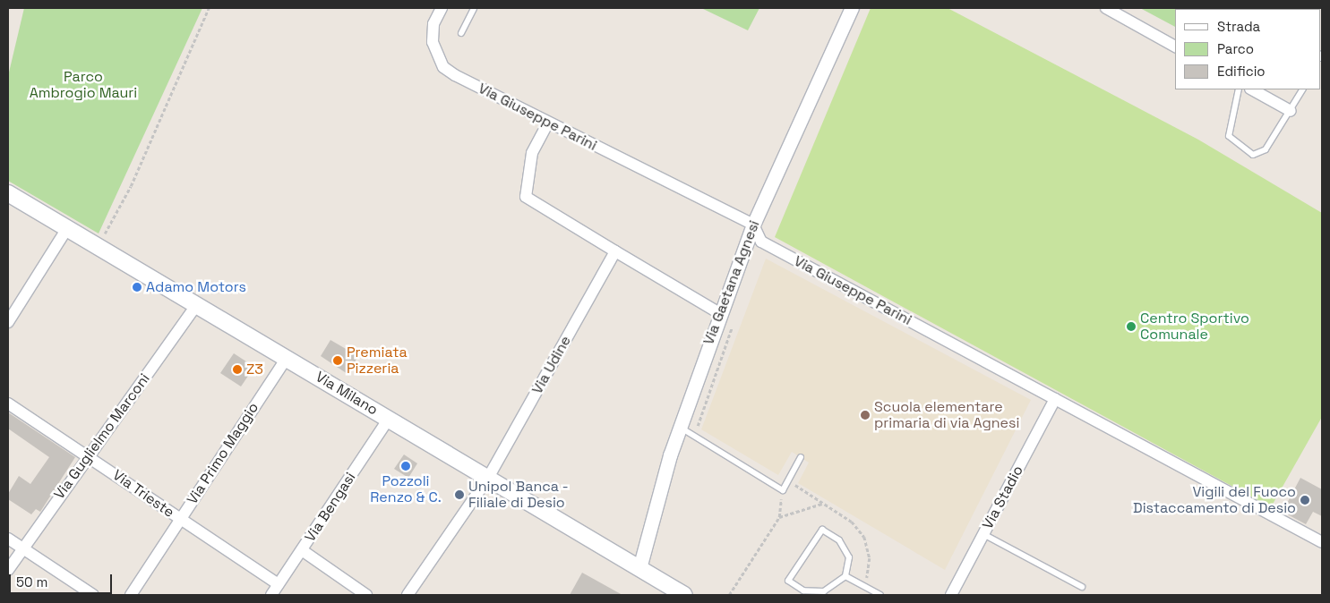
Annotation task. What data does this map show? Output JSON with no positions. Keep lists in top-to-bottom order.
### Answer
{
  "streets": {
    "main road": ["Via Milano"],
    "street": [
      "Via Giuseppe Parini",
      "Via Gaetana Agnesi",
      "Via Udine",
      "Via Guglielmo Marconi",
      "Via Primo Maggio",
      "Via Trieste",
      "Via Stadio",
      "Via Bengasi"
    ]
  },
  "crossings": [
    ["Via Giuseppe Parini", "Via Gaetana Agnesi"],
    ["Via Giuseppe Parini", "Via Stadio"],
    ["Via Gaetana Agnesi", "Via Milano"],
    ["Via Udine", "Via Milano"],
    ["Via Milano", "Via Guglielmo Marconi"],
    ["Via Milano", "Via Primo Maggio"],
    ["Via Milano", "Via Bengasi"],
    ["Via Guglielmo Marconi", "Via Trieste"],
    ["Via Primo Maggio", "Via Trieste"],
    ["Via Trieste", "Via Bengasi"]
  ],
  "parks": ["Parco Ambrogio Mauri"],
  "places": [
    "Adamo Motors",
    "Centro Sportivo Comunale",
    "Premiata Pizzeria",
    "Z3",
    "Scuola elementare primaria di via Agnesi",
    "Pozzoli Renzo & C.",
    "Unipol Banca - Filiale di Desio",
    "Vigili del Fuoco Distaccamento di Desio"
  ],
  "legend": ["Strada", "Parco", "Edificio"],
  "scale_bar": "50 m"
}
